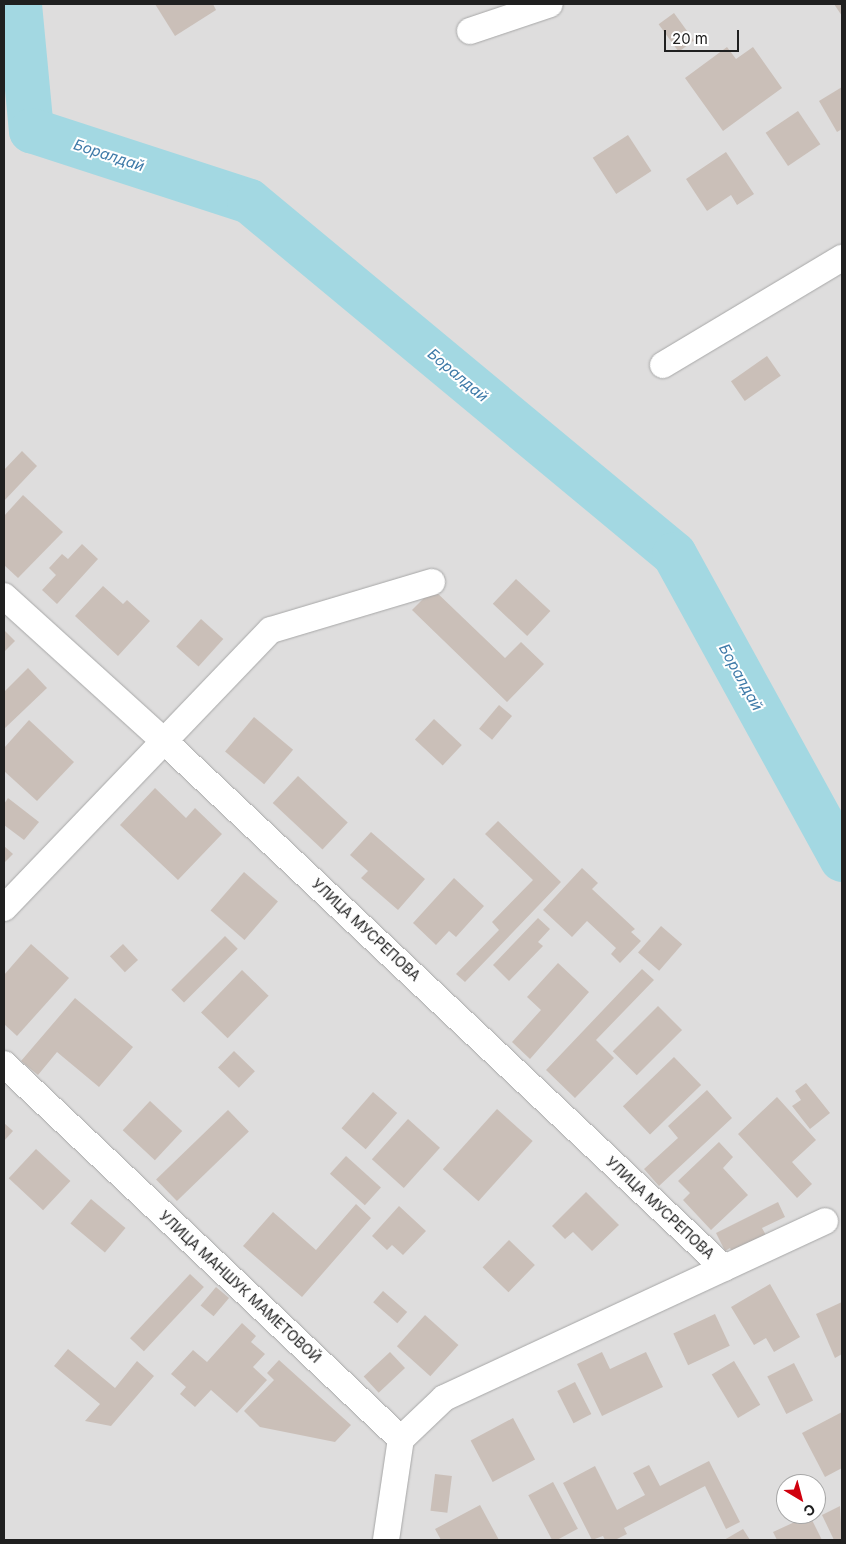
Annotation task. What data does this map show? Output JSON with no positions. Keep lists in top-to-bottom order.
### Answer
{
  "streets": {
    "street": ["УЛИЦА МУСРЕПОВА", "УЛИЦА МАНШУК МАМЕТОВОЙ"]
  },
  "water": ["Боралдай"],
  "scale_bar": "20 m",
  "north": "bottom right"
}
